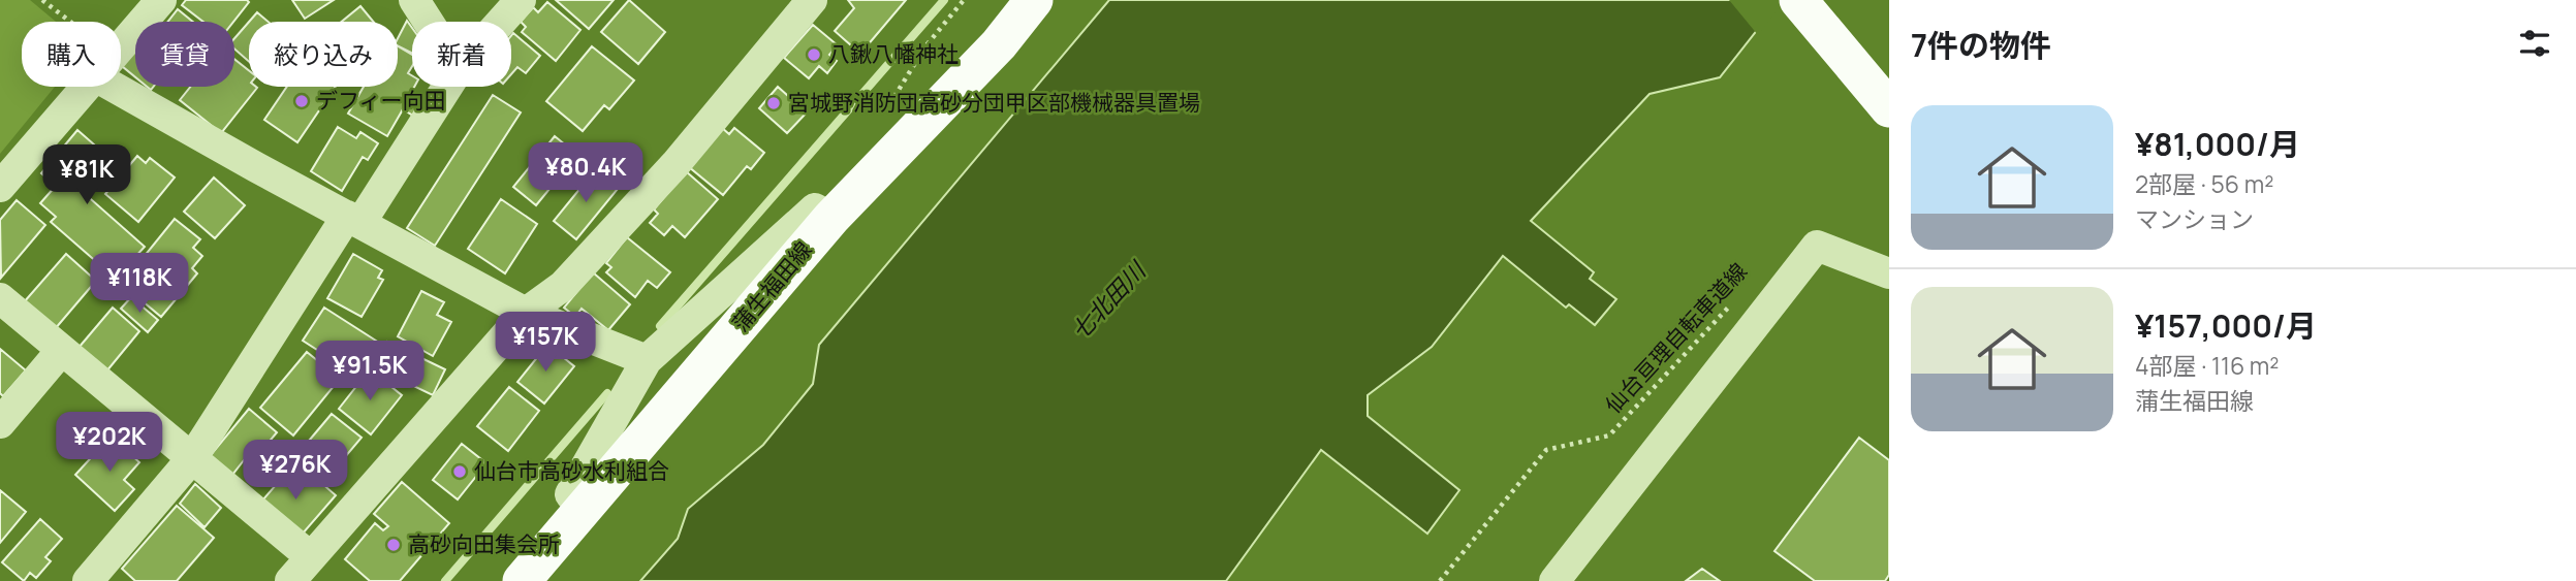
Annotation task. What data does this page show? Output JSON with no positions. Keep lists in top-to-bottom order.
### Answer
{
  "streets": {
    "main road": ["蒲生福田線"],
    "path": ["仙台亘理自転車道線"]
  },
  "water": ["七北田川"],
  "places": [
    "八鍬八幡神社",
    "デフィー向田",
    "宮城野消防団高砂分団甲区部機械器具置場",
    "仙台市高砂水利組合",
    "高砂向田集会所"
  ],
  "page": {
    "heading": "7件の物件",
    "chip": [
      "購入",
      "賃貸",
      "絞り込み",
      "新着"
    ],
    "list": [
      {
        "name": "¥81,000/月",
        "note": "2部屋 · 56 m² · マンション"
      },
      {
        "name": "¥157,000/月",
        "note": "4部屋 · 116 m² · 蒲生福田線"
      }
    ],
    "price": [
      "¥80.4K",
      "¥81K",
      "¥118K",
      "¥157K",
      "¥91.5K",
      "¥202K",
      "¥276K"
    ]
  }
}
